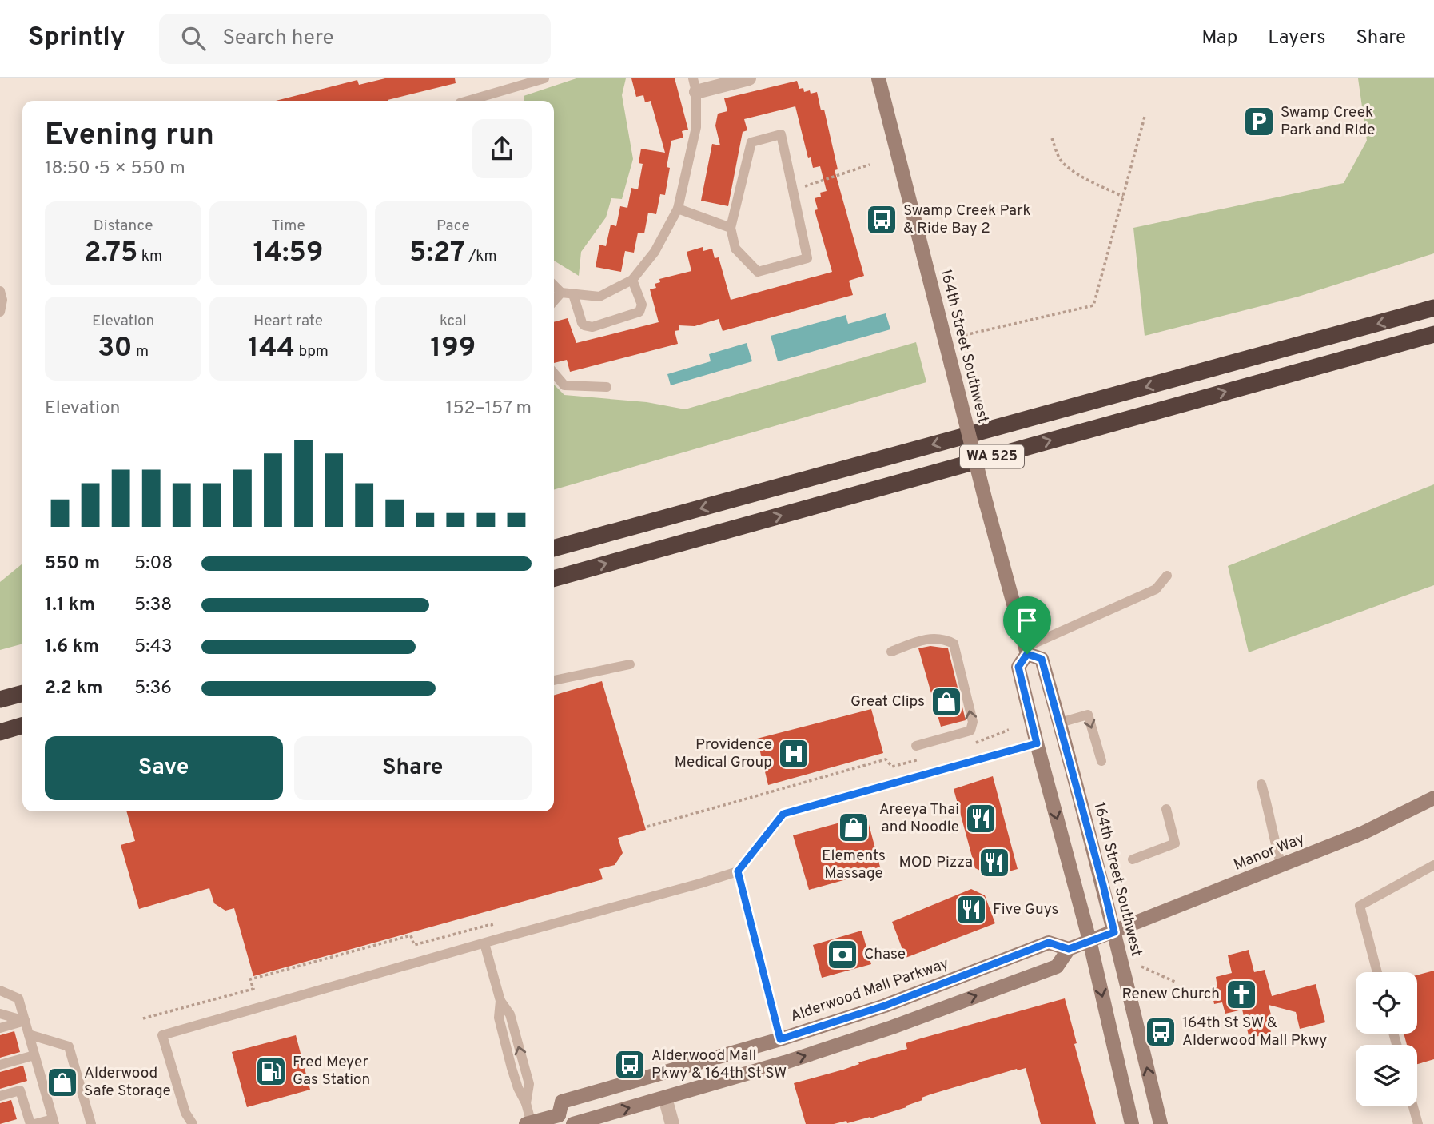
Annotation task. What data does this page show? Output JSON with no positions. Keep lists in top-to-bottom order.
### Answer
{
  "streets": {
    "highway": ["WA 525"],
    "main road": ["164th Street Southwest", "Manor Way", "Alderwood Mall Parkway"]
  },
  "crossings": [
    ["164th Street Southwest", "Manor Way"]
  ],
  "places": {
    "parking": ["Swamp Creek Park and Ride"],
    "bus stop": ["Swamp Creek Park & Ride Bay 2", "164th St SW & Alderwood Mall Pkwy", "Alderwood Mall Pkwy & 164th St SW"],
    "shop": ["Great Clips", "Elements Massage", "Alderwood Safe Storage"],
    "hospital": ["Providence Medical Group"],
    "restaurant": ["Areeya Thai and Noodle", "MOD Pizza", "Five Guys"],
    "bank": ["Chase"],
    "church": ["Renew Church"],
    "fuel station": ["Fred Meyer Gas Station"]
  },
  "page": {
    "header": "Sprintly",
    "search": "Search here",
    "nav": ["Map", "Layers", "Share"],
    "heading": ["Evening run", "18:50 · 5 × 550 m"],
    "stats": [
      ["Distance", "2.75 km"],
      ["Time", "14:59"],
      ["Pace", "5:27 /km"],
      ["Elevation", "30 m"],
      ["Heart rate", "144 bpm"],
      ["kcal", "199"]
    ],
    "chart": ["Elevation", "152–157 m"],
    "list": [
      {
        "name": "550 m",
        "note": "5:08"
      },
      {
        "name": "1.1 km",
        "note": "5:38"
      },
      {
        "name": "1.6 km",
        "note": "5:43"
      },
      {
        "name": "2.2 km",
        "note": "5:36"
      }
    ],
    "buttons": ["Save", "Share"]
  }
}
